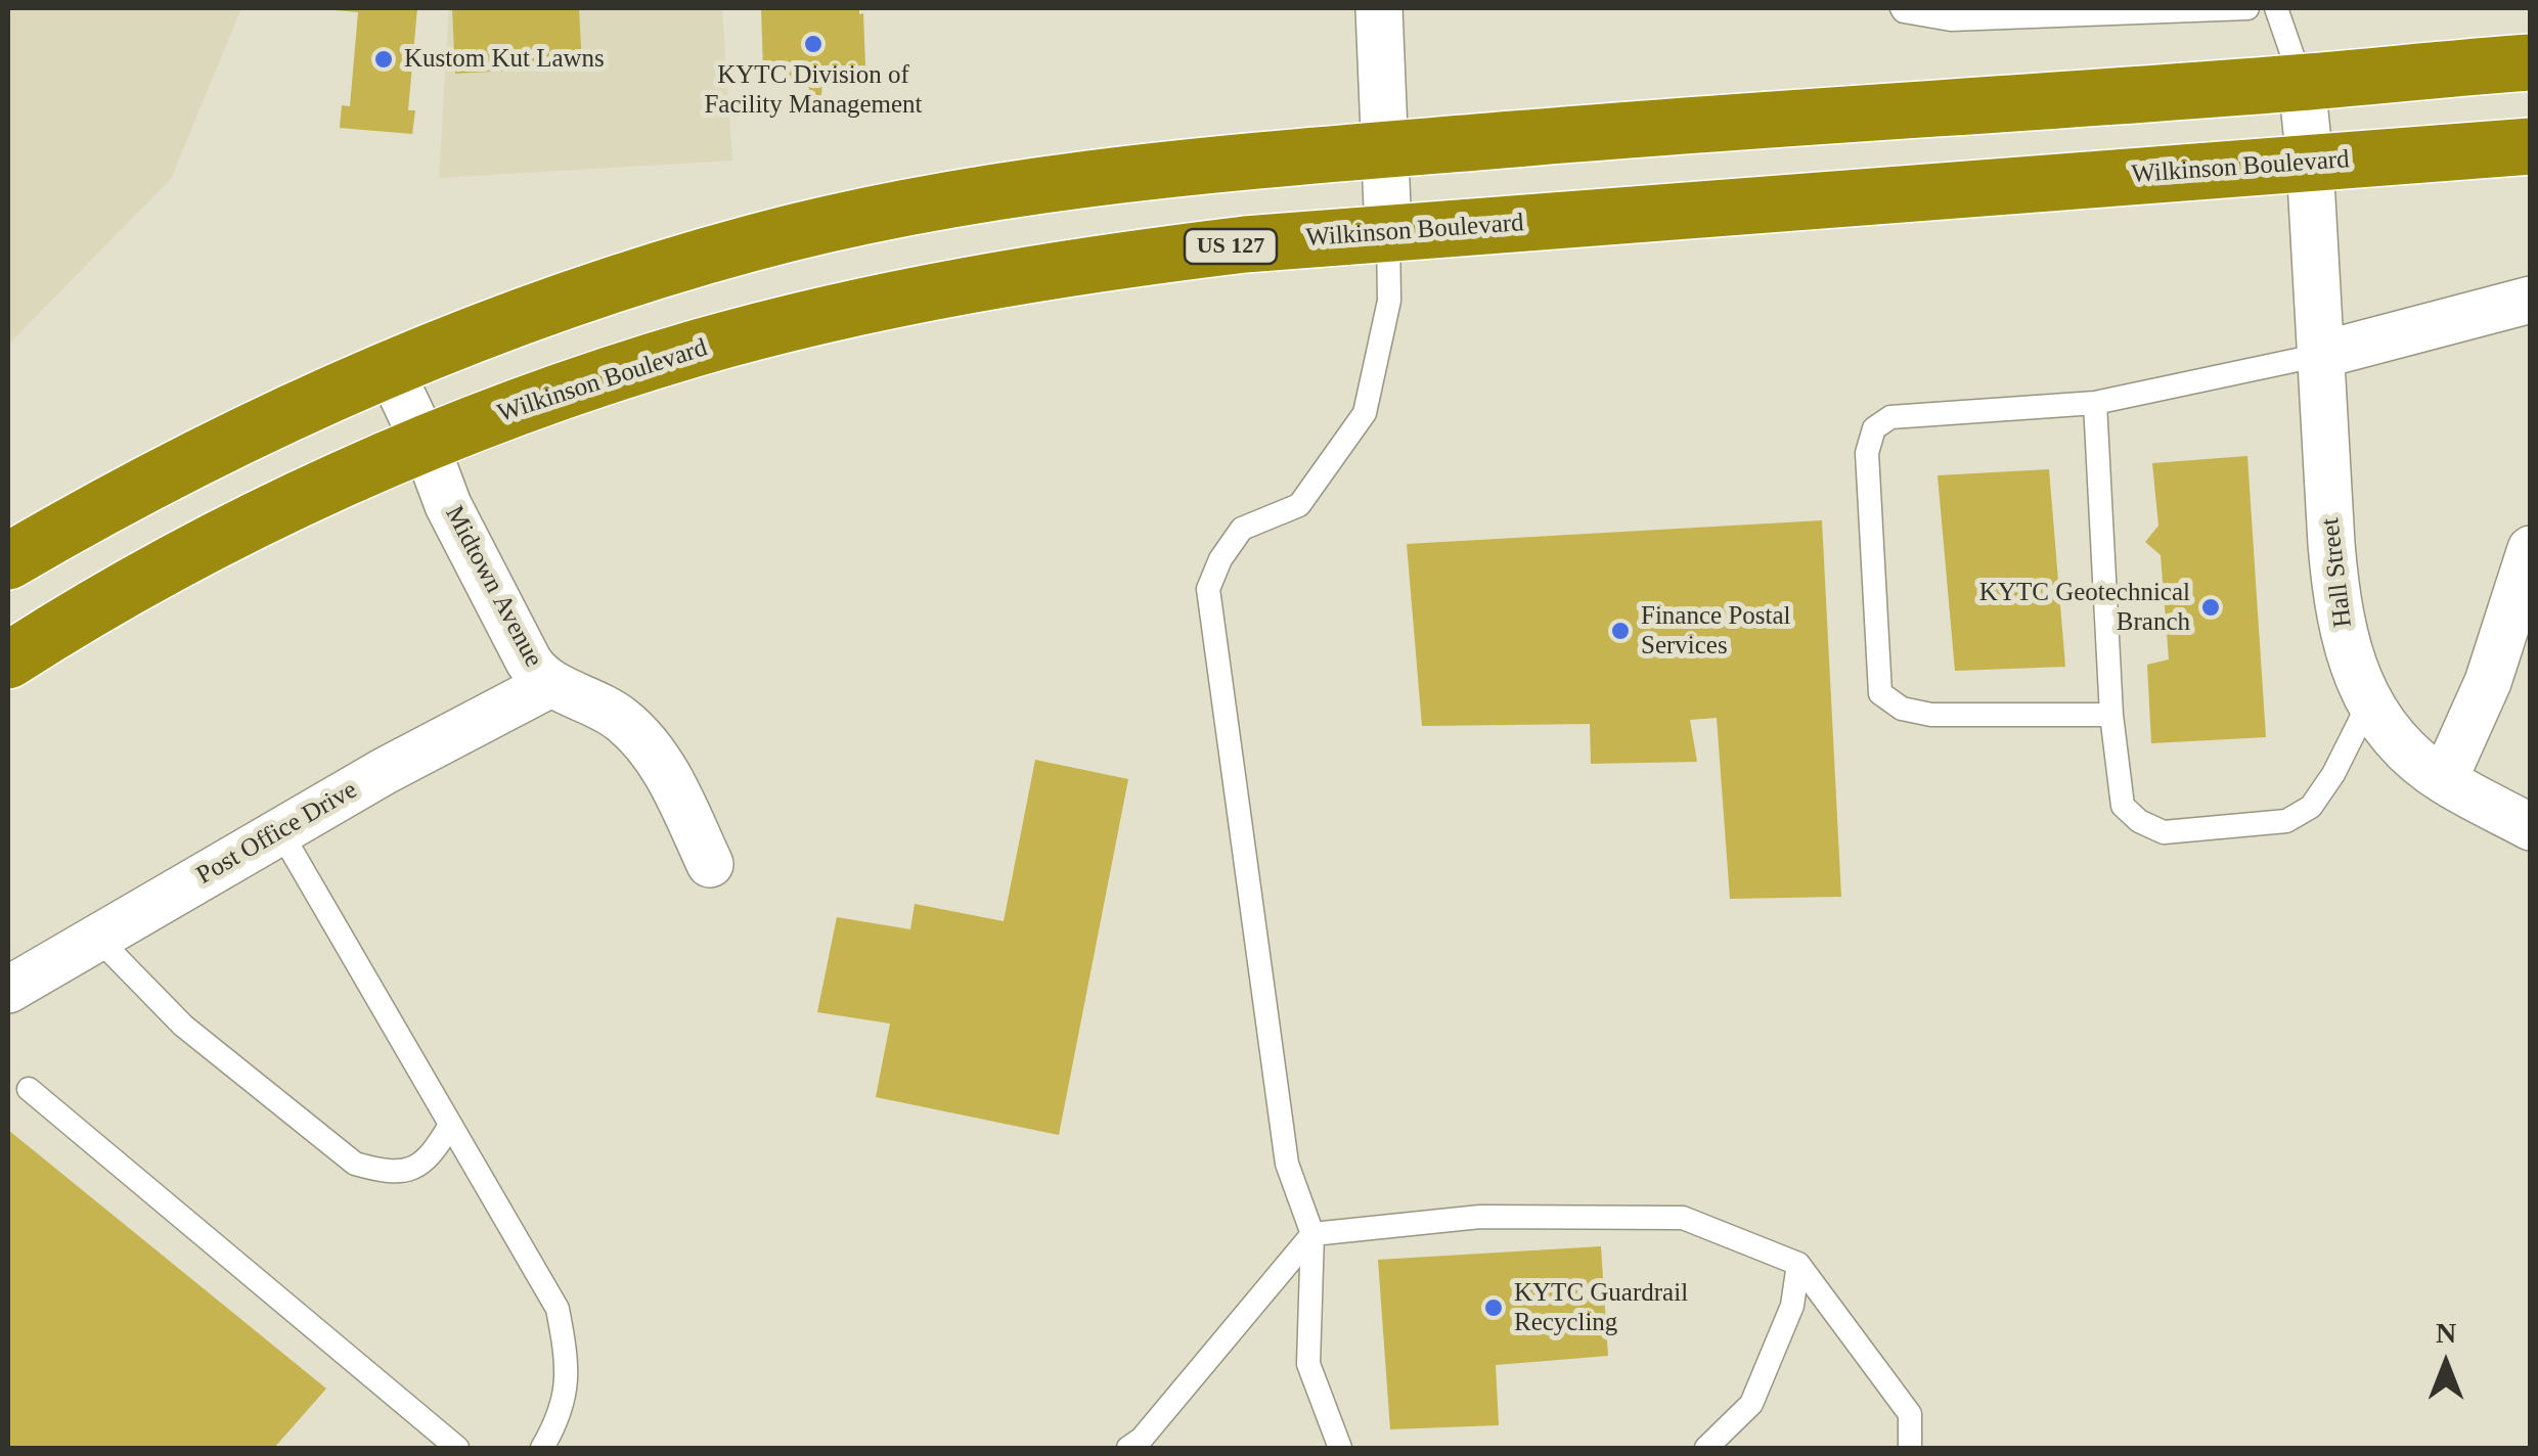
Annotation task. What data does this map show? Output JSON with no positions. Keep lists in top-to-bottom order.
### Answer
{
  "streets": {
    "highway": ["Wilkinson Boulevard", "US 127"],
    "street": ["Hall Street", "Midtown Avenue", "Post Office Drive"]
  },
  "crossings": [
    ["Wilkinson Boulevard", "Hall Street"],
    ["Wilkinson Boulevard", "Midtown Avenue"],
    ["Midtown Avenue", "Post Office Drive"]
  ],
  "places": [
    "KYTC Division of Facility Management",
    "Kustom Kut Lawns",
    "KYTC Geotechnical Branch",
    "Finance Postal Services",
    "KYTC Guardrail Recycling"
  ],
  "north": "top"
}
